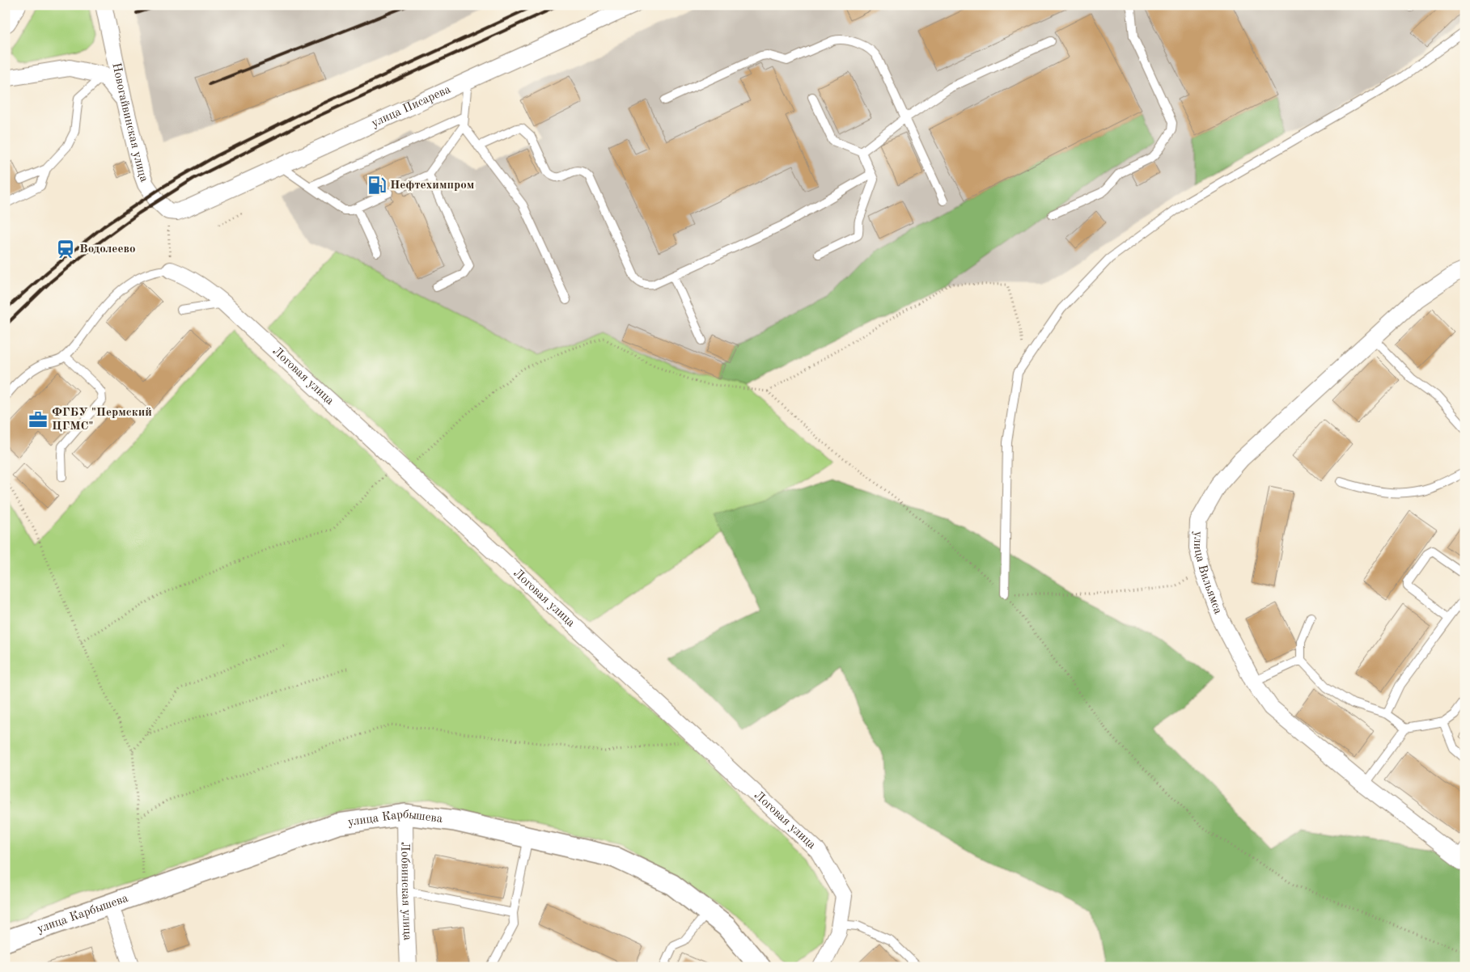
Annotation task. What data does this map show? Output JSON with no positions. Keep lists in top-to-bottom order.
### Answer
{
  "streets": {
    "street": [
      "улица Писарева",
      "Новогайвинская улица",
      "Логовая улица",
      "улица Вильямса",
      "улица Карбышева",
      "Лобвинская улица"
    ]
  },
  "crossings": [
    ["улица Писарева", "Новогайвинская улица"],
    ["улица Карбышева", "Лобвинская улица"]
  ],
  "places": {
    "fuel station": ["Нефтехимпром"],
    "station": ["Водолеево"],
    "office": ["ФГБУ \"Пермский ЦГМС\""]
  }
}
